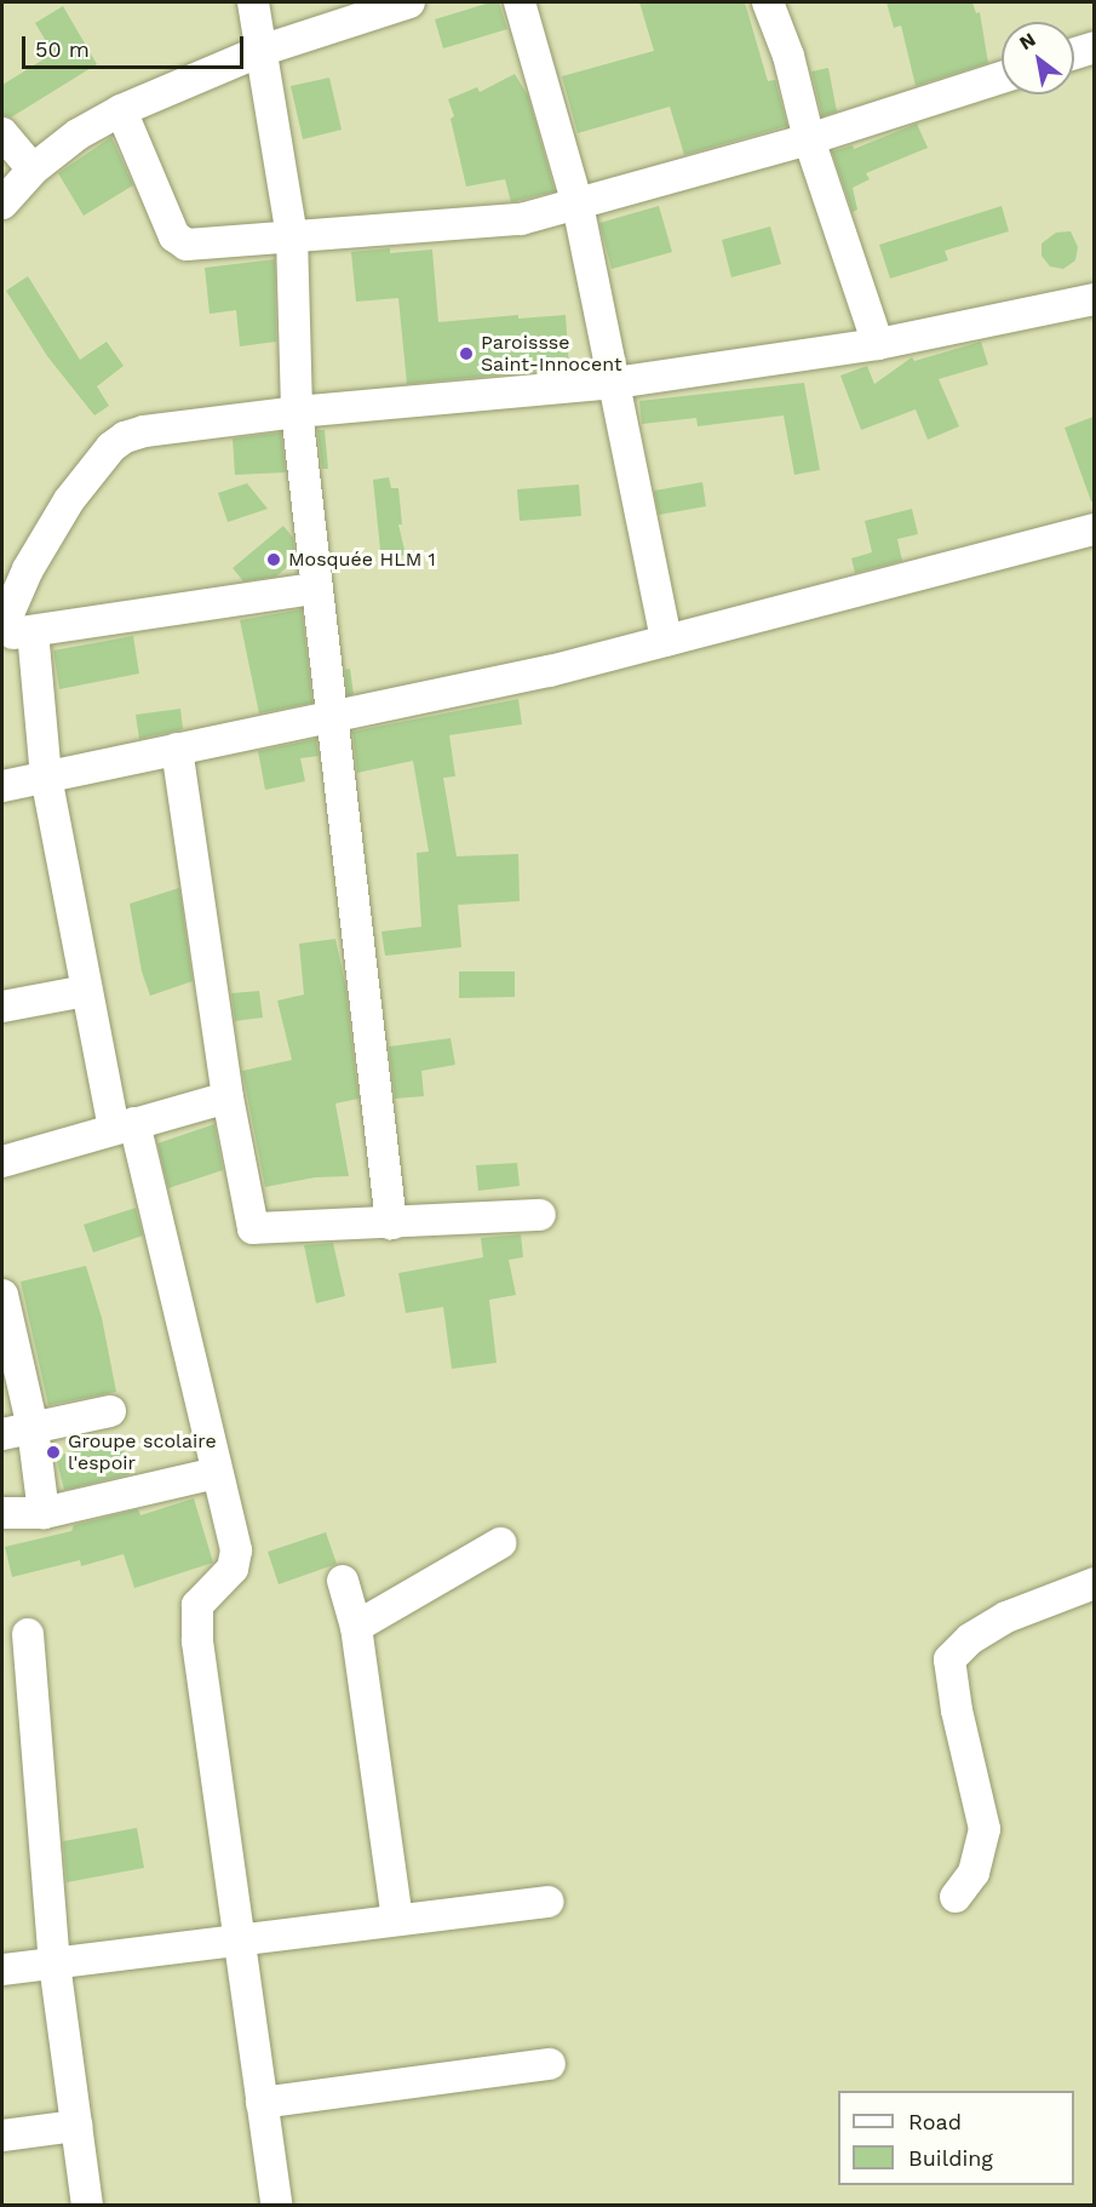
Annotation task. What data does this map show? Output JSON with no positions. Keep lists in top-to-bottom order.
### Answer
{
  "places": ["Paroissse Saint-Innocent", "Mosquée HLM 1", "Groupe scolaire l'espoir"],
  "legend": ["Road", "Building"],
  "scale_bar": "50 m",
  "north": "top left"
}
